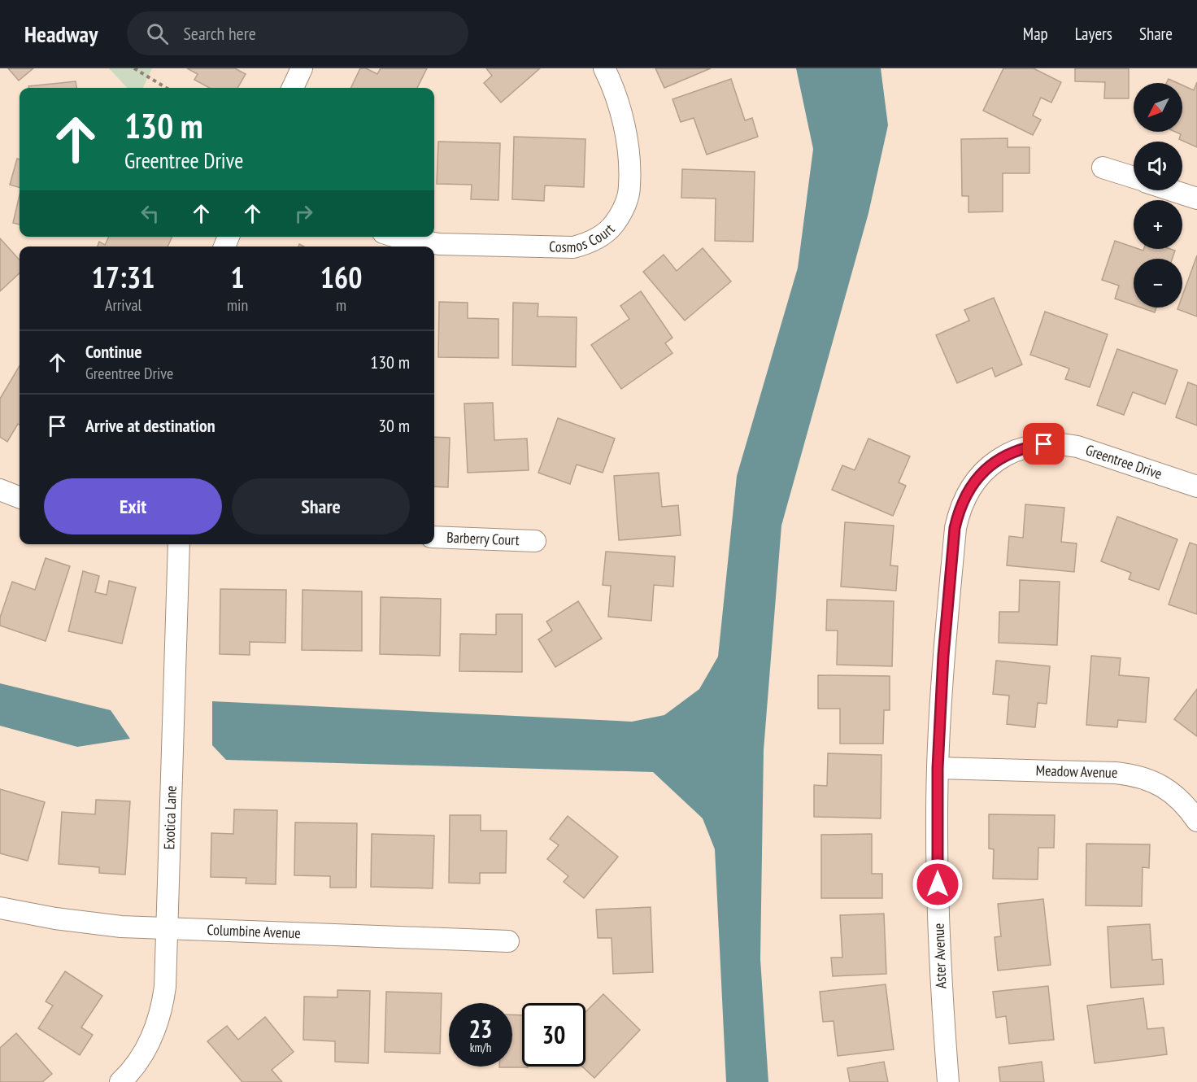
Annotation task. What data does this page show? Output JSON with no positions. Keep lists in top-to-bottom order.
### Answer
{
  "streets": {
    "street": [
      "Cosmos Court",
      "Greentree Drive",
      "Barberry Court",
      "Meadow Avenue",
      "Exotica Lane",
      "Columbine Avenue",
      "Aster Avenue"
    ]
  },
  "crossings": [
    ["Greentree Drive", "Aster Avenue"],
    ["Meadow Avenue", "Aster Avenue"],
    ["Exotica Lane", "Columbine Avenue"]
  ],
  "north": "bottom left",
  "page": {
    "header": "Headway",
    "search": "Search here",
    "nav": ["Map", "Layers", "Share"],
    "map_buttons": ["+", "−"],
    "turn": ["130 m", "Greentree Drive"],
    "eta": [
      "17:31",
      "Arrival",
      "1",
      "min",
      "160",
      "m"
    ],
    "list": [
      {
        "name": "Continue",
        "note": "Greentree Drive",
        "value": "130 m"
      },
      {
        "name": "Arrive at destination",
        "value": "30 m"
      }
    ],
    "buttons": ["Exit", "Share"],
    "speed": "23 km/h",
    "limit": "30"
  }
}
